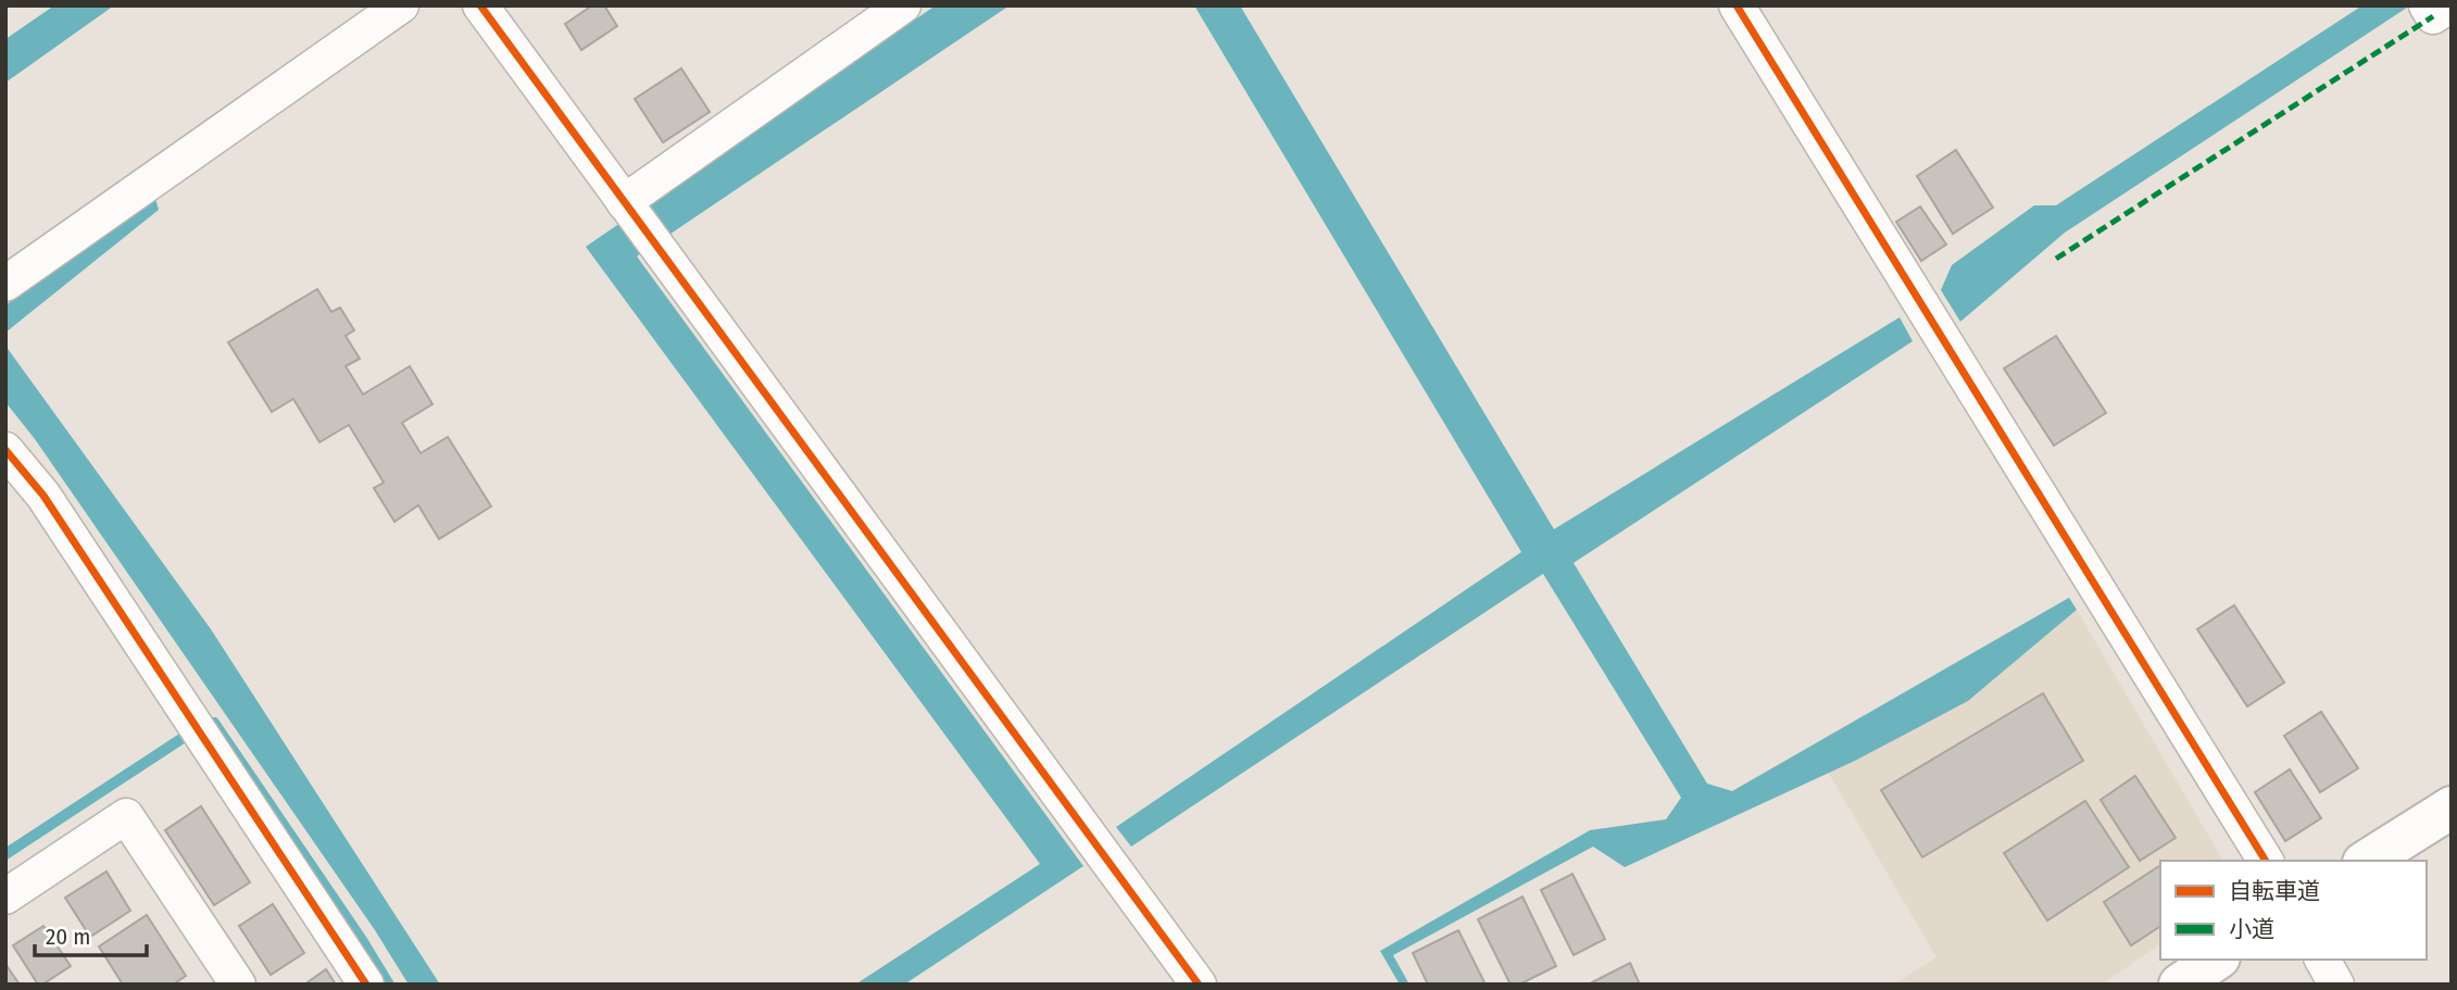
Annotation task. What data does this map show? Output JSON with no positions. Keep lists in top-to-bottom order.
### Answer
{
  "legend": ["自転車道", "小道"],
  "scale_bar": "20 m"
}
